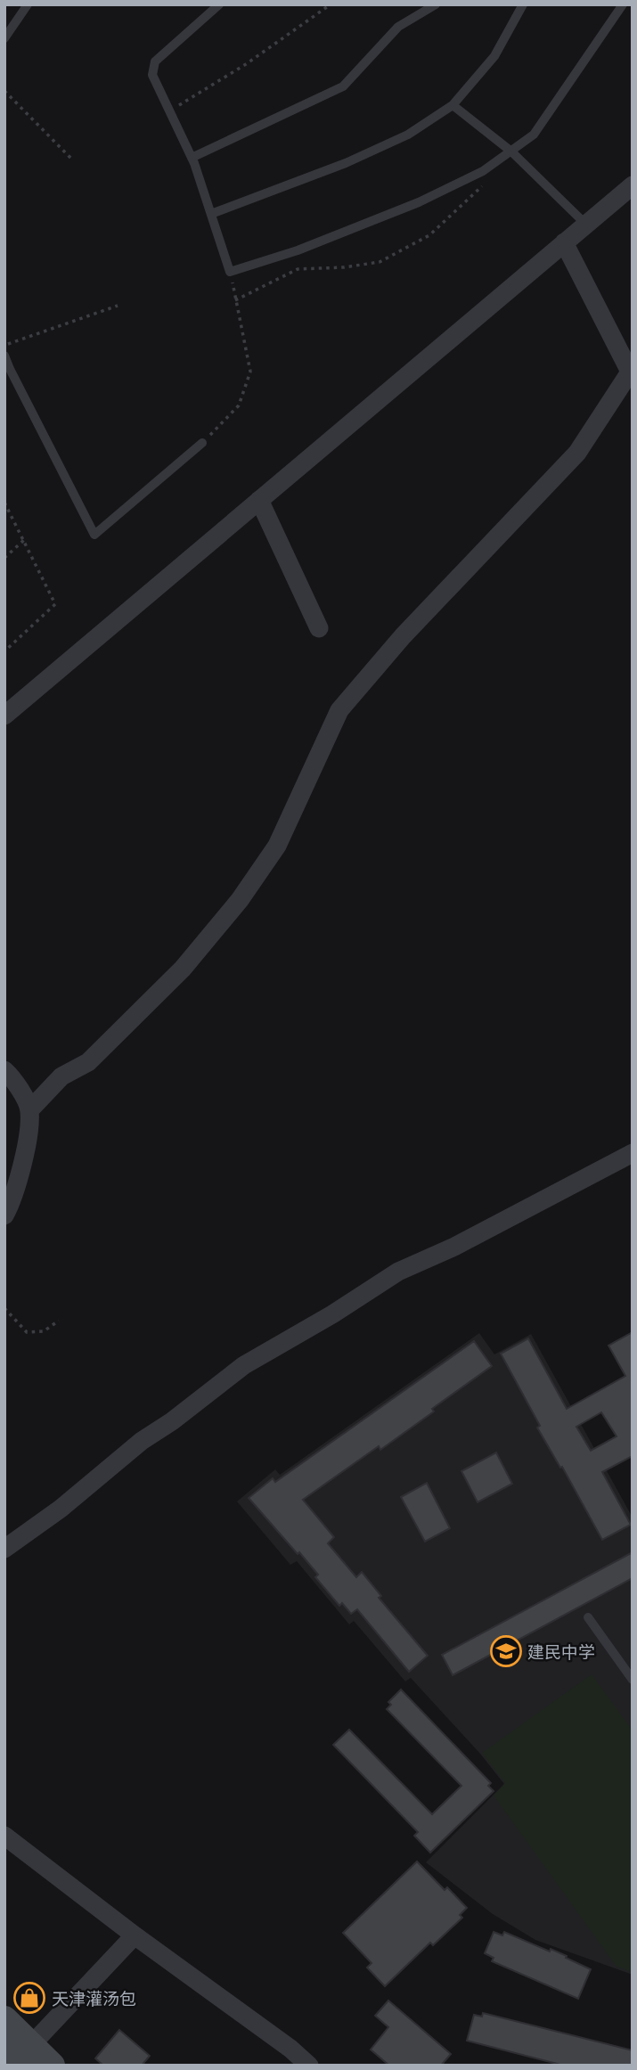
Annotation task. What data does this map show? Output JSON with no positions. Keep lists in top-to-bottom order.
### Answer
{
  "places": {
    "school or university": ["建民中学"],
    "shop": ["天津灌汤包"]
  }
}
